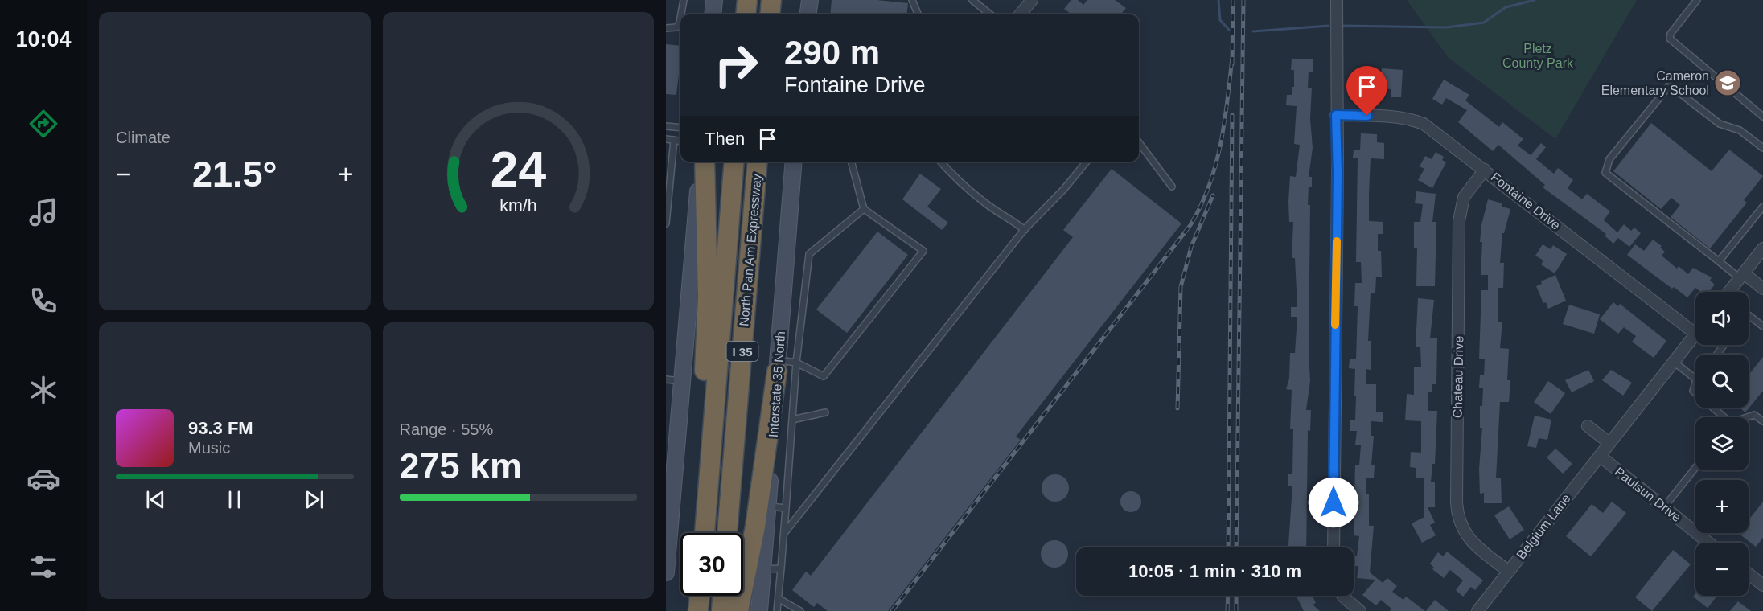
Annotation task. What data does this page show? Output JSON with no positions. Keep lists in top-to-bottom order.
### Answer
{
  "streets": {
    "highway": ["North Pan Am Expressway", "I 35"],
    "main road": ["Interstate 35 North"],
    "street": [
      "Fontaine Drive",
      "Chateau Drive",
      "Paulsun Drive",
      "Belgium Lane"
    ]
  },
  "crossings": [
    ["Fontaine Drive", "Chateau Drive"],
    ["Fontaine Drive", "Belgium Lane"],
    ["Chateau Drive", "Belgium Lane"],
    ["Paulsun Drive", "Belgium Lane"]
  ],
  "parks": ["Pletz County Park"],
  "places": {
    "school or university": ["Cameron Elementary School"]
  },
  "page": {
    "tabs": "10:04",
    "tile": [
      "Climate",
      ["Range · 55%", "275 km"]
    ],
    "turn": ["290 m", "Fontaine Drive"],
    "then": "Then",
    "heat": ["−", "21.5°", "+"],
    "map_buttons": ["+", "−"],
    "song": ["93.3 FM", "Music"],
    "limit": "30",
    "trip": "10:05 · 1 min · 310 m",
    "gauge": ["24", "km/h"]
  }
}
